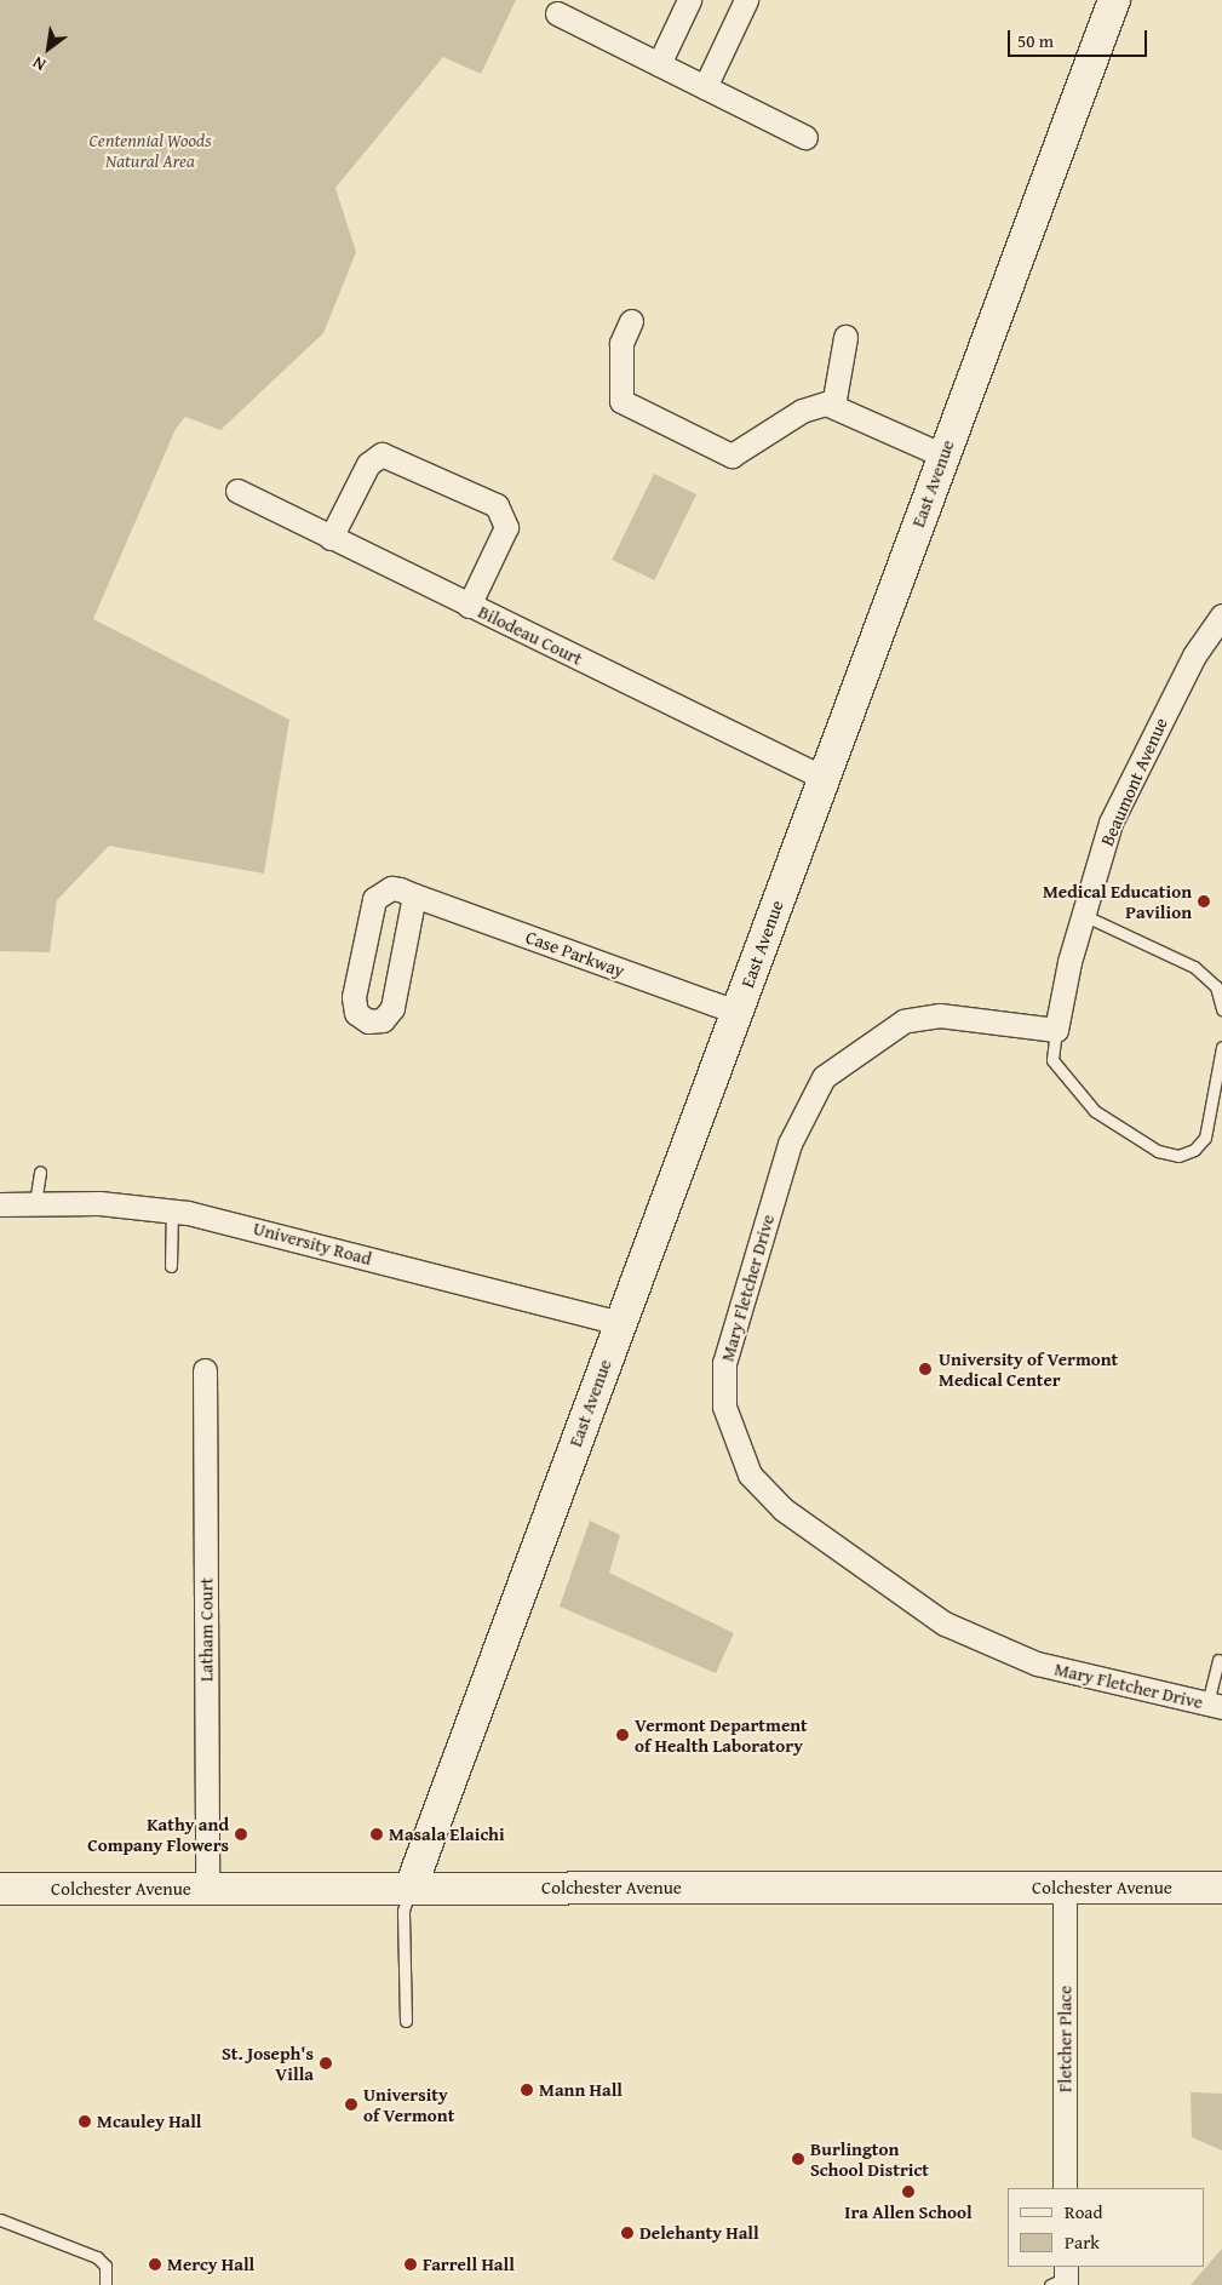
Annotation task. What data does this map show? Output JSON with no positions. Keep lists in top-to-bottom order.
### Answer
{
  "streets": {
    "main road": ["East Avenue", "Colchester Avenue"],
    "street": [
      "Bilodeau Court",
      "Beaumont Avenue",
      "Case Parkway",
      "University Road",
      "Mary Fletcher Drive",
      "Latham Court",
      "Fletcher Place"
    ]
  },
  "crossings": [
    ["East Avenue", "Bilodeau Court"],
    ["East Avenue", "Case Parkway"],
    ["East Avenue", "University Road"],
    ["East Avenue", "Colchester Avenue"],
    ["Beaumont Avenue", "Mary Fletcher Drive"],
    ["Latham Court", "Colchester Avenue"],
    ["Colchester Avenue", "Fletcher Place"]
  ],
  "parks": ["Centennial Woods Natural Area"],
  "places": [
    "Medical Education Pavilion",
    "University of Vermont Medical Center",
    "Vermont Department of Health Laboratory",
    "Kathy and Company Flowers",
    "Masala Elaichi",
    "St. Joseph's Villa",
    "Mann Hall",
    "University of Vermont",
    "Mcauley Hall",
    "Burlington School District",
    "Ira Allen School",
    "Delehanty Hall",
    "Mercy Hall",
    "Farrell Hall"
  ],
  "legend": ["Road", "Park"],
  "scale_bar": "50 m",
  "north": "bottom left"
}
